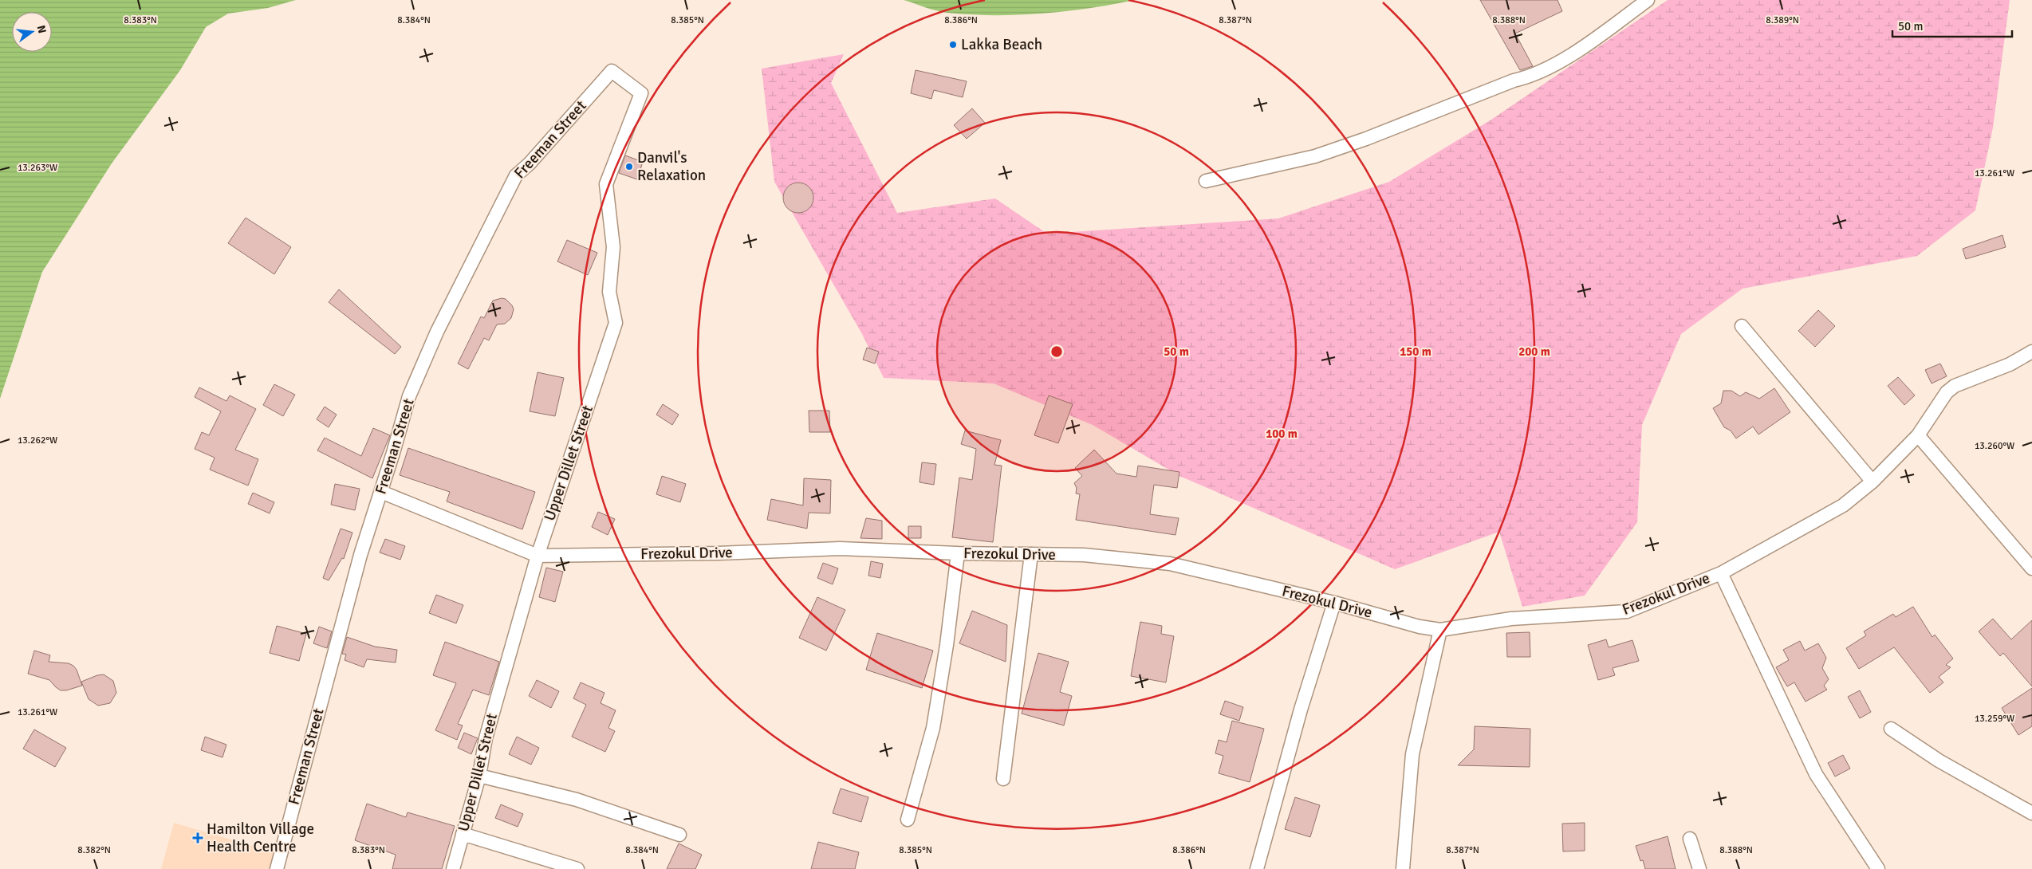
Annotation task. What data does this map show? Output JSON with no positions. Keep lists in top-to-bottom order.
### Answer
{
  "streets": {
    "street": ["Freeman Street", "Upper Dillet Street", "Frezokul Drive"]
  },
  "crossings": [
    ["Freeman Street", "Upper Dillet Street"],
    ["Upper Dillet Street", "Frezokul Drive"]
  ],
  "places": {
    "other": ["Lakka Beach", "Danvil's Relaxation"],
    "health": ["Hamilton Village Health Centre"]
  },
  "scale_bar": "50 m",
  "north": "right",
  "coordinates": [
    "8.383°N",
    "8.384°N",
    "8.385°N",
    "8.386°N",
    "8.387°N",
    "8.388°N",
    "8.389°N",
    "13.263°W",
    "13.261°W",
    "13.262°W",
    "13.260°W",
    "13.259°W",
    "8.382°N"
  ],
  "rings": [
    "50 m",
    "150 m",
    "200 m",
    "100 m"
  ]
}
